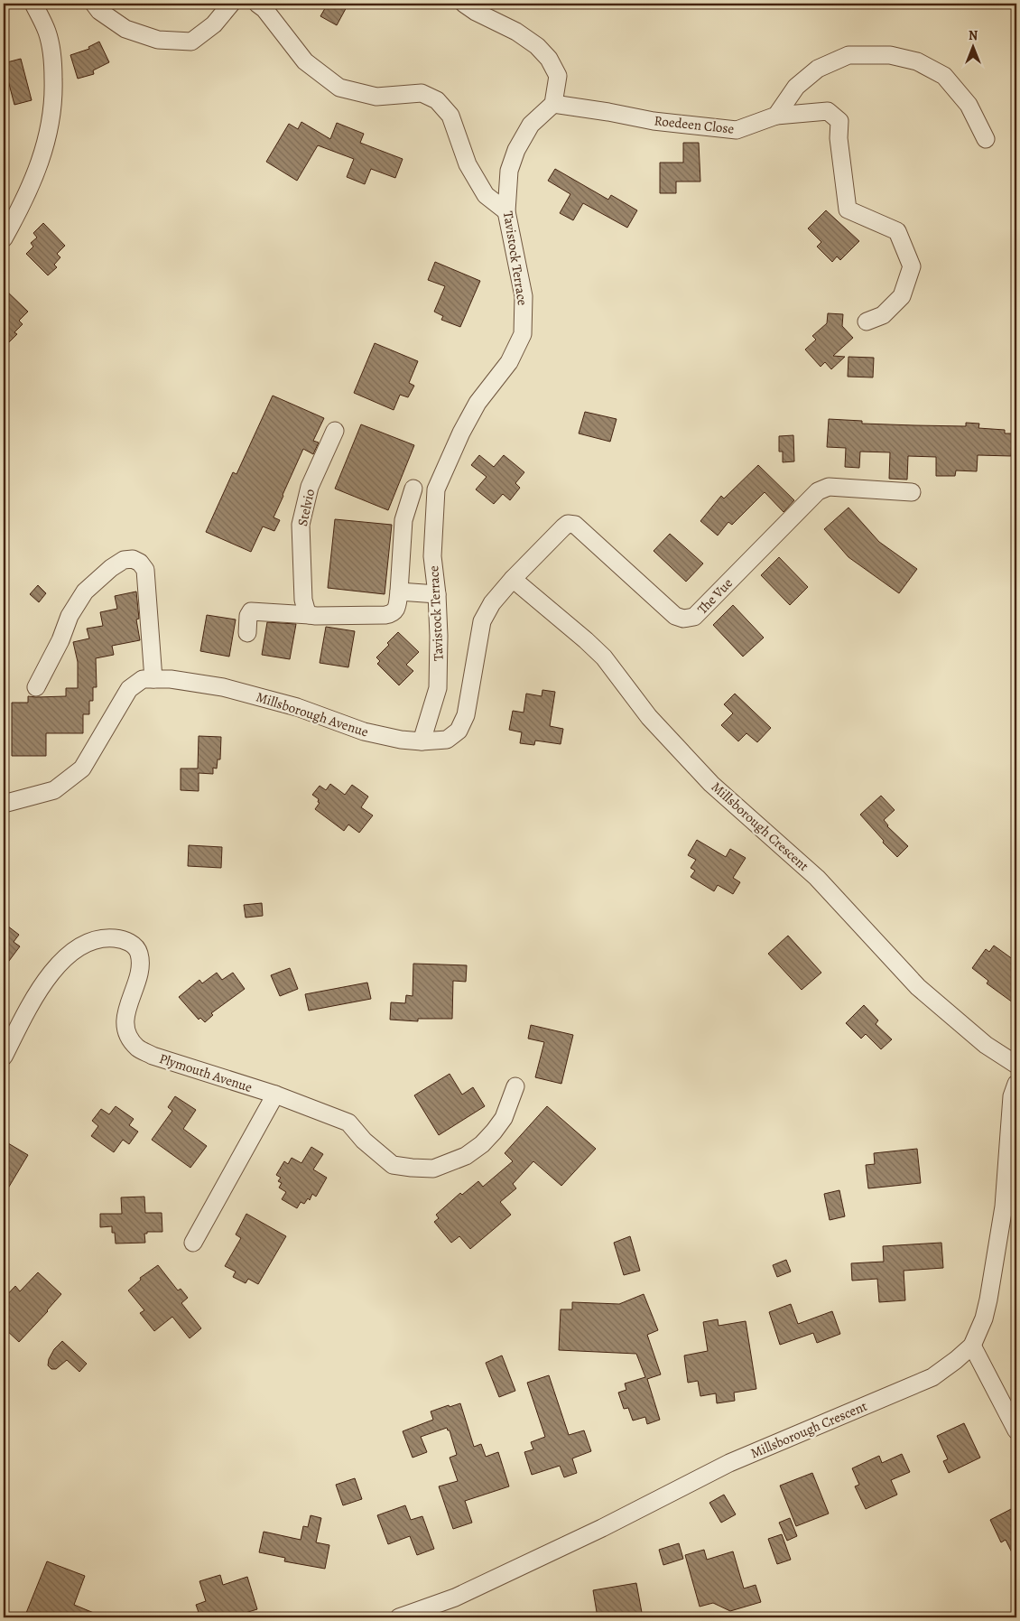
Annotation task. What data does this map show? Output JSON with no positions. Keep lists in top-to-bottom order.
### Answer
{
  "streets": {
    "street": [
      "Roedeen Close",
      "Tavistock Terrace",
      "Stelvio",
      "The Vue",
      "Millsborough Avenue",
      "Millsborough Crescent",
      "Plymouth Avenue"
    ]
  },
  "crossings": [
    ["Roedeen Close", "Tavistock Terrace"],
    ["Tavistock Terrace", "Millsborough Avenue"],
    ["The Vue", "Millsborough Avenue"],
    ["The Vue", "Millsborough Crescent"],
    ["Millsborough Avenue", "Millsborough Crescent"]
  ],
  "north": "top"
}
